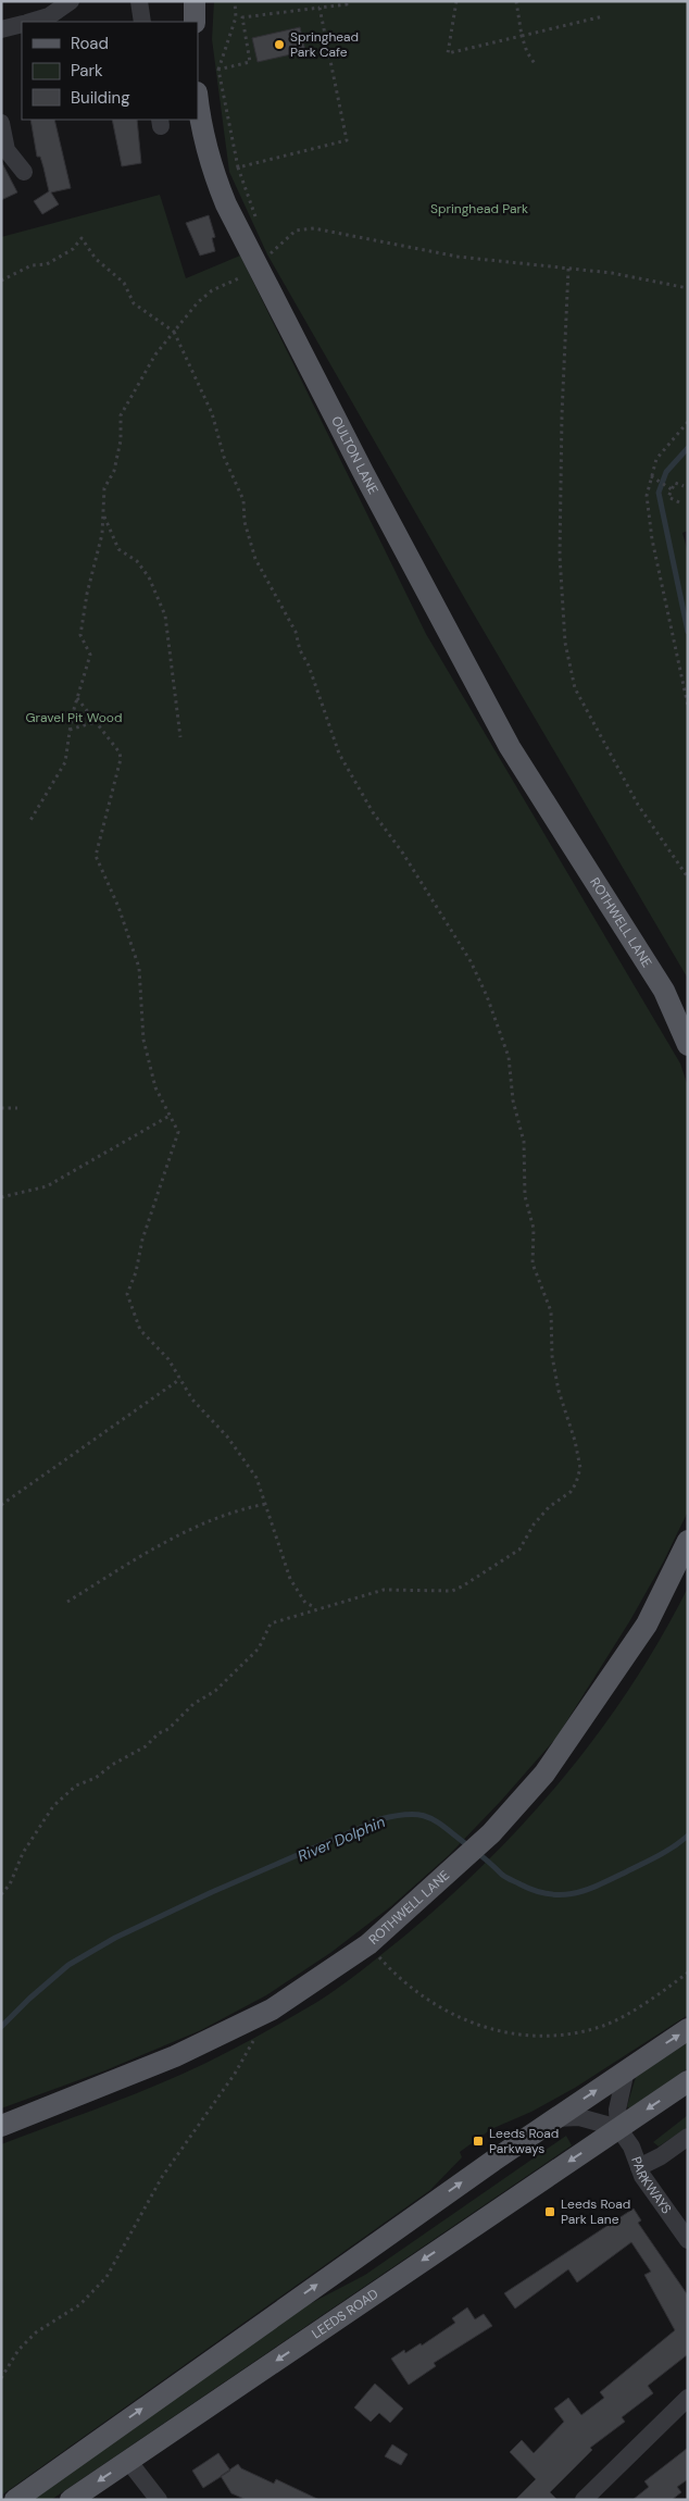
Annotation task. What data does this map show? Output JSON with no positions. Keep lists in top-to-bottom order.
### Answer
{
  "streets": {
    "main road": ["OULTON LANE", "ROTHWELL LANE", "LEEDS ROAD"],
    "street": ["PARKWAYS"]
  },
  "crossings": [
    ["OULTON LANE", "ROTHWELL LANE"],
    ["PARKWAYS", "LEEDS ROAD"]
  ],
  "water": ["River Dolphin"],
  "parks": ["Springhead Park", "Gravel Pit Wood"],
  "places": {
    "other": ["Springhead Park Cafe"],
    "transit": ["Leeds Road Parkways", "Leeds Road Park Lane"]
  },
  "legend": ["Road", "Park", "Building"]
}
